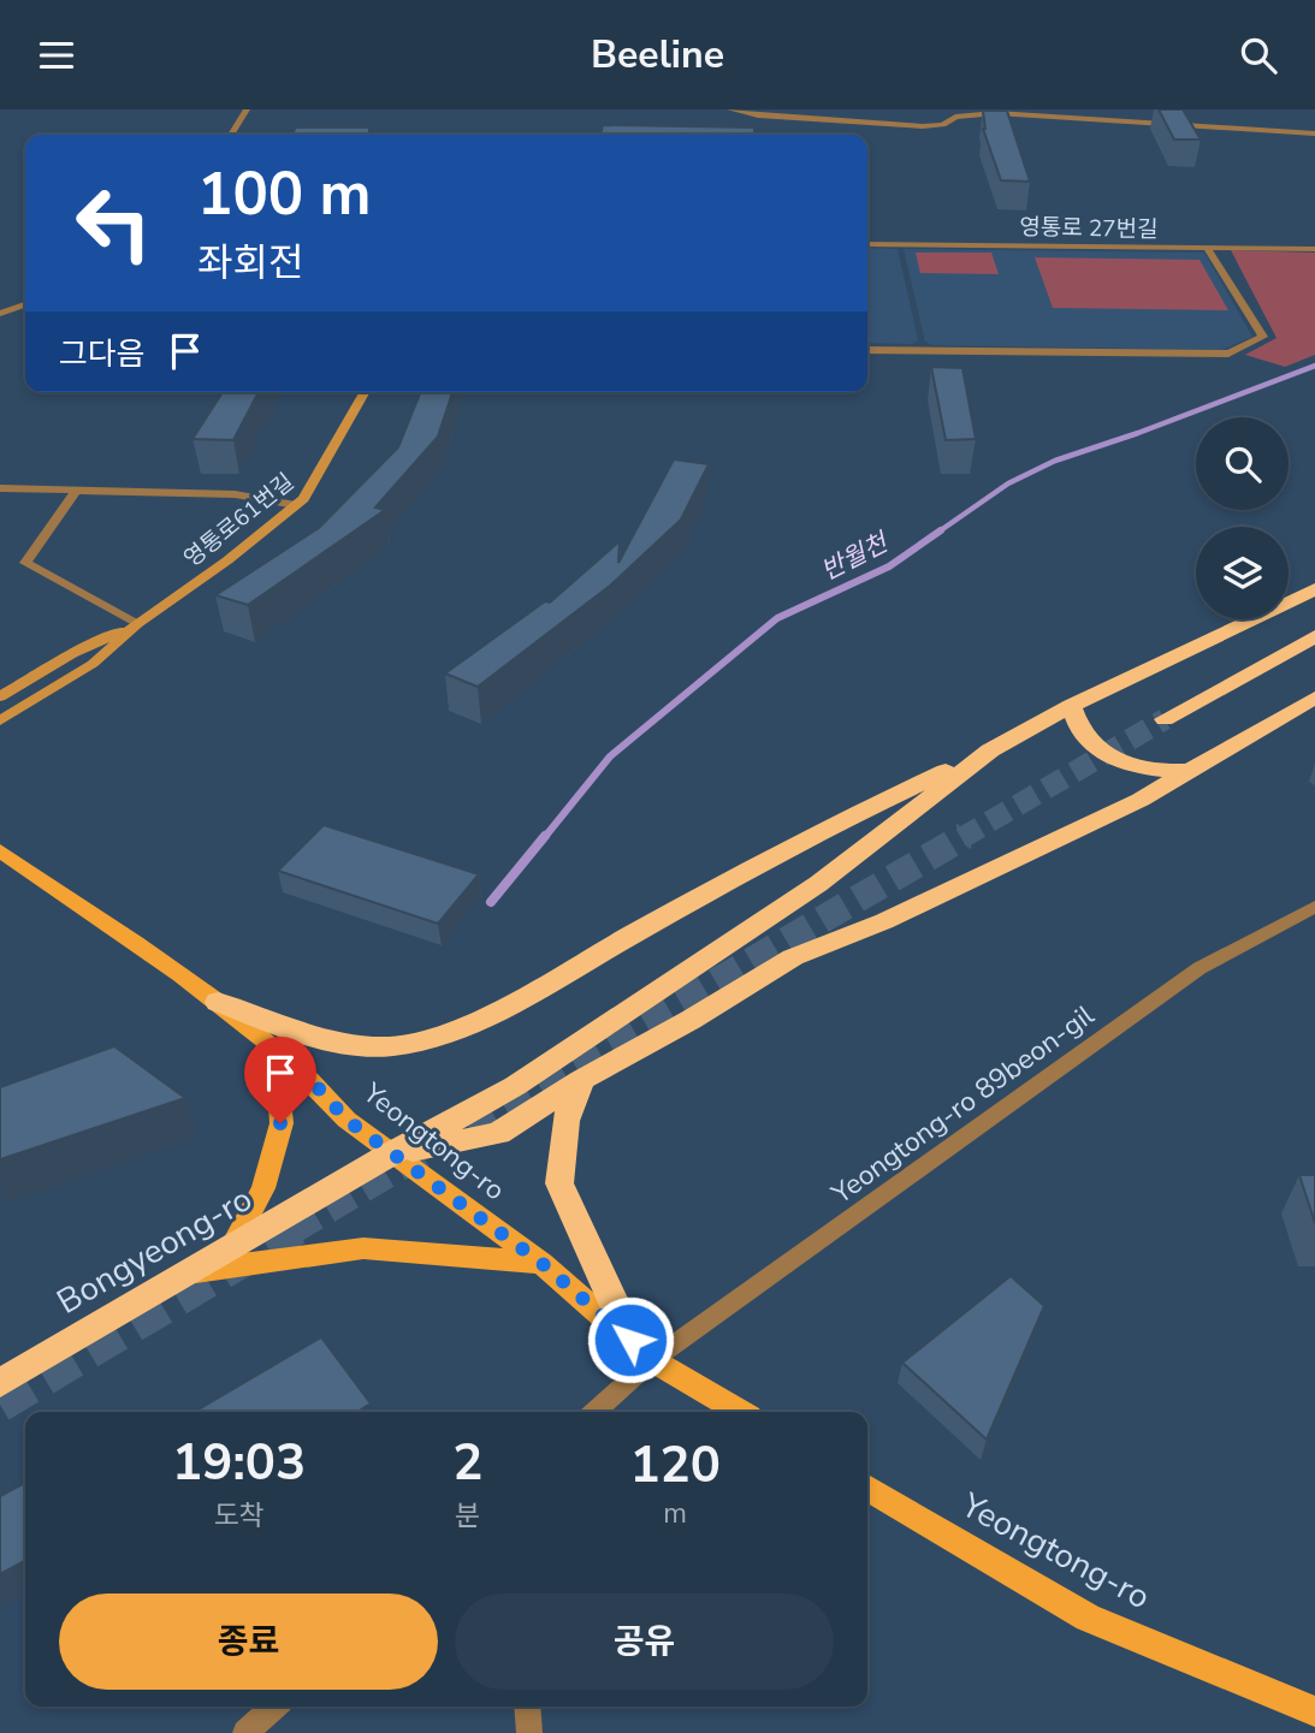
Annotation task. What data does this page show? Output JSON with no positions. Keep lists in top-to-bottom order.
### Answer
{
  "streets": {
    "highway": ["Bongyeong-ro"],
    "main road": ["Yeongtong-ro"],
    "street": ["영통로 27번길", "영통로61번길", "Yeongtong-ro 89beon-gil"]
  },
  "crossings": [
    ["Yeongtong-ro 89beon-gil", "Yeongtong-ro"],
    ["Yeongtong-ro", "Bongyeong-ro"]
  ],
  "water": ["반월천"],
  "page": {
    "header": "Beeline",
    "turn": ["100 m", "좌회전"],
    "then": "그다음",
    "eta": [
      "19:03",
      "도착",
      "2",
      "분",
      "120",
      "m"
    ],
    "buttons": ["종료", "공유"]
  }
}
